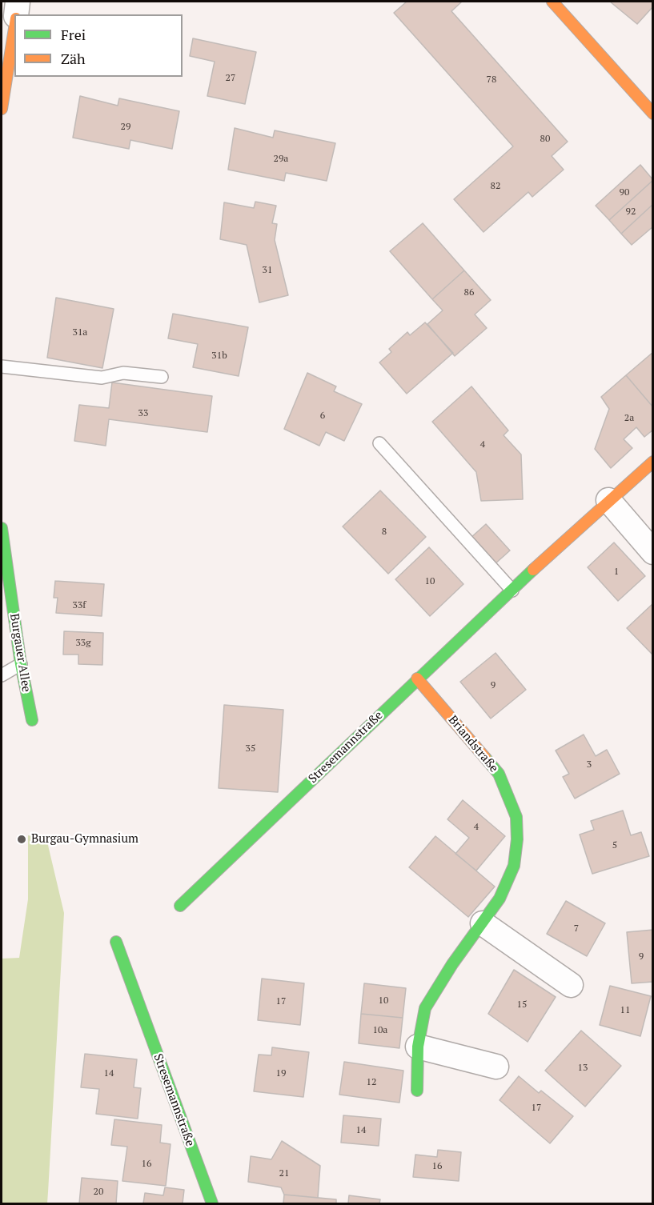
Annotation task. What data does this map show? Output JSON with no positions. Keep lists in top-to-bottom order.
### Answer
{
  "streets": {
    "street": ["Burgauer Allee", "Briandstraße", "Stresemannstraße"]
  },
  "crossings": [
    ["Briandstraße", "Stresemannstraße"]
  ],
  "places": ["Burgau-Gymnasium"],
  "house_numbers": [
    "27",
    "78",
    "29",
    "80",
    "29a",
    "82",
    "90",
    "92",
    "31",
    "86",
    "31a",
    "31b",
    "33",
    "6",
    "2a",
    "4",
    "8",
    "1",
    "10",
    "33f",
    "33g",
    "9",
    "35",
    "3",
    "4",
    "5",
    "7",
    "9",
    "10",
    "17",
    "15",
    "11",
    "10a",
    "13",
    "14",
    "19",
    "12",
    "17",
    "14",
    "16",
    "16",
    "21",
    "20"
  ],
  "legend": ["Frei", "Zäh"]
}
